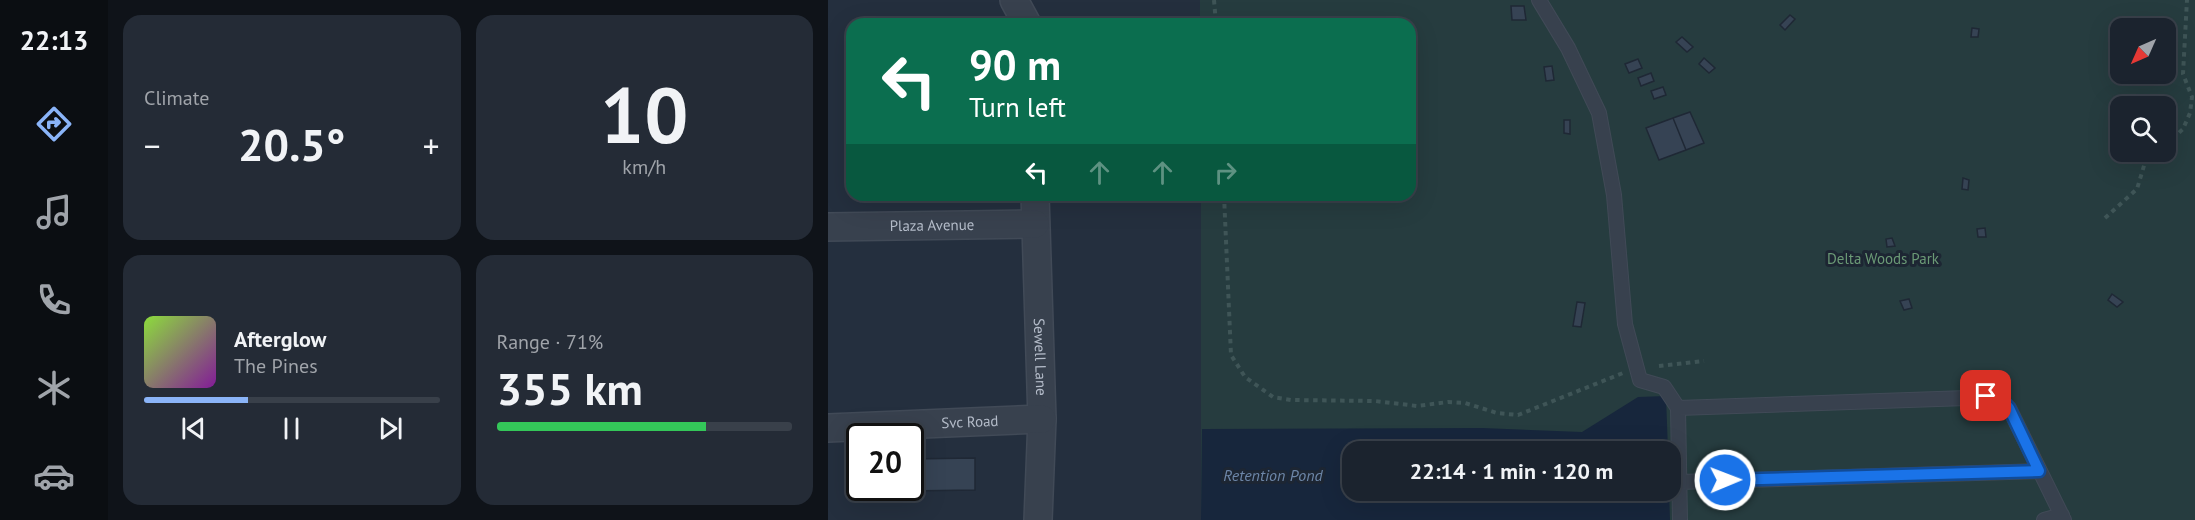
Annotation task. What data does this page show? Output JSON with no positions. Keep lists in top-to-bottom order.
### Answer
{
  "streets": {
    "street": ["Plaza Avenue", "Sewell Lane", "Svc Road"]
  },
  "crossings": [
    ["Plaza Avenue", "Sewell Lane"],
    ["Sewell Lane", "Svc Road"]
  ],
  "water": ["Retention Pond"],
  "parks": ["Delta Woods Park"],
  "north": "bottom left",
  "page": {
    "tabs": "22:13",
    "tile": [
      "Climate",
      ["10", "km/h"],
      ["Range · 71%", "355 km"]
    ],
    "turn": ["90 m", "Turn left"],
    "heat": ["−", "20.5°", "+"],
    "song": ["Afterglow", "The Pines"],
    "limit": "20",
    "trip": "22:14 · 1 min · 120 m"
  }
}
